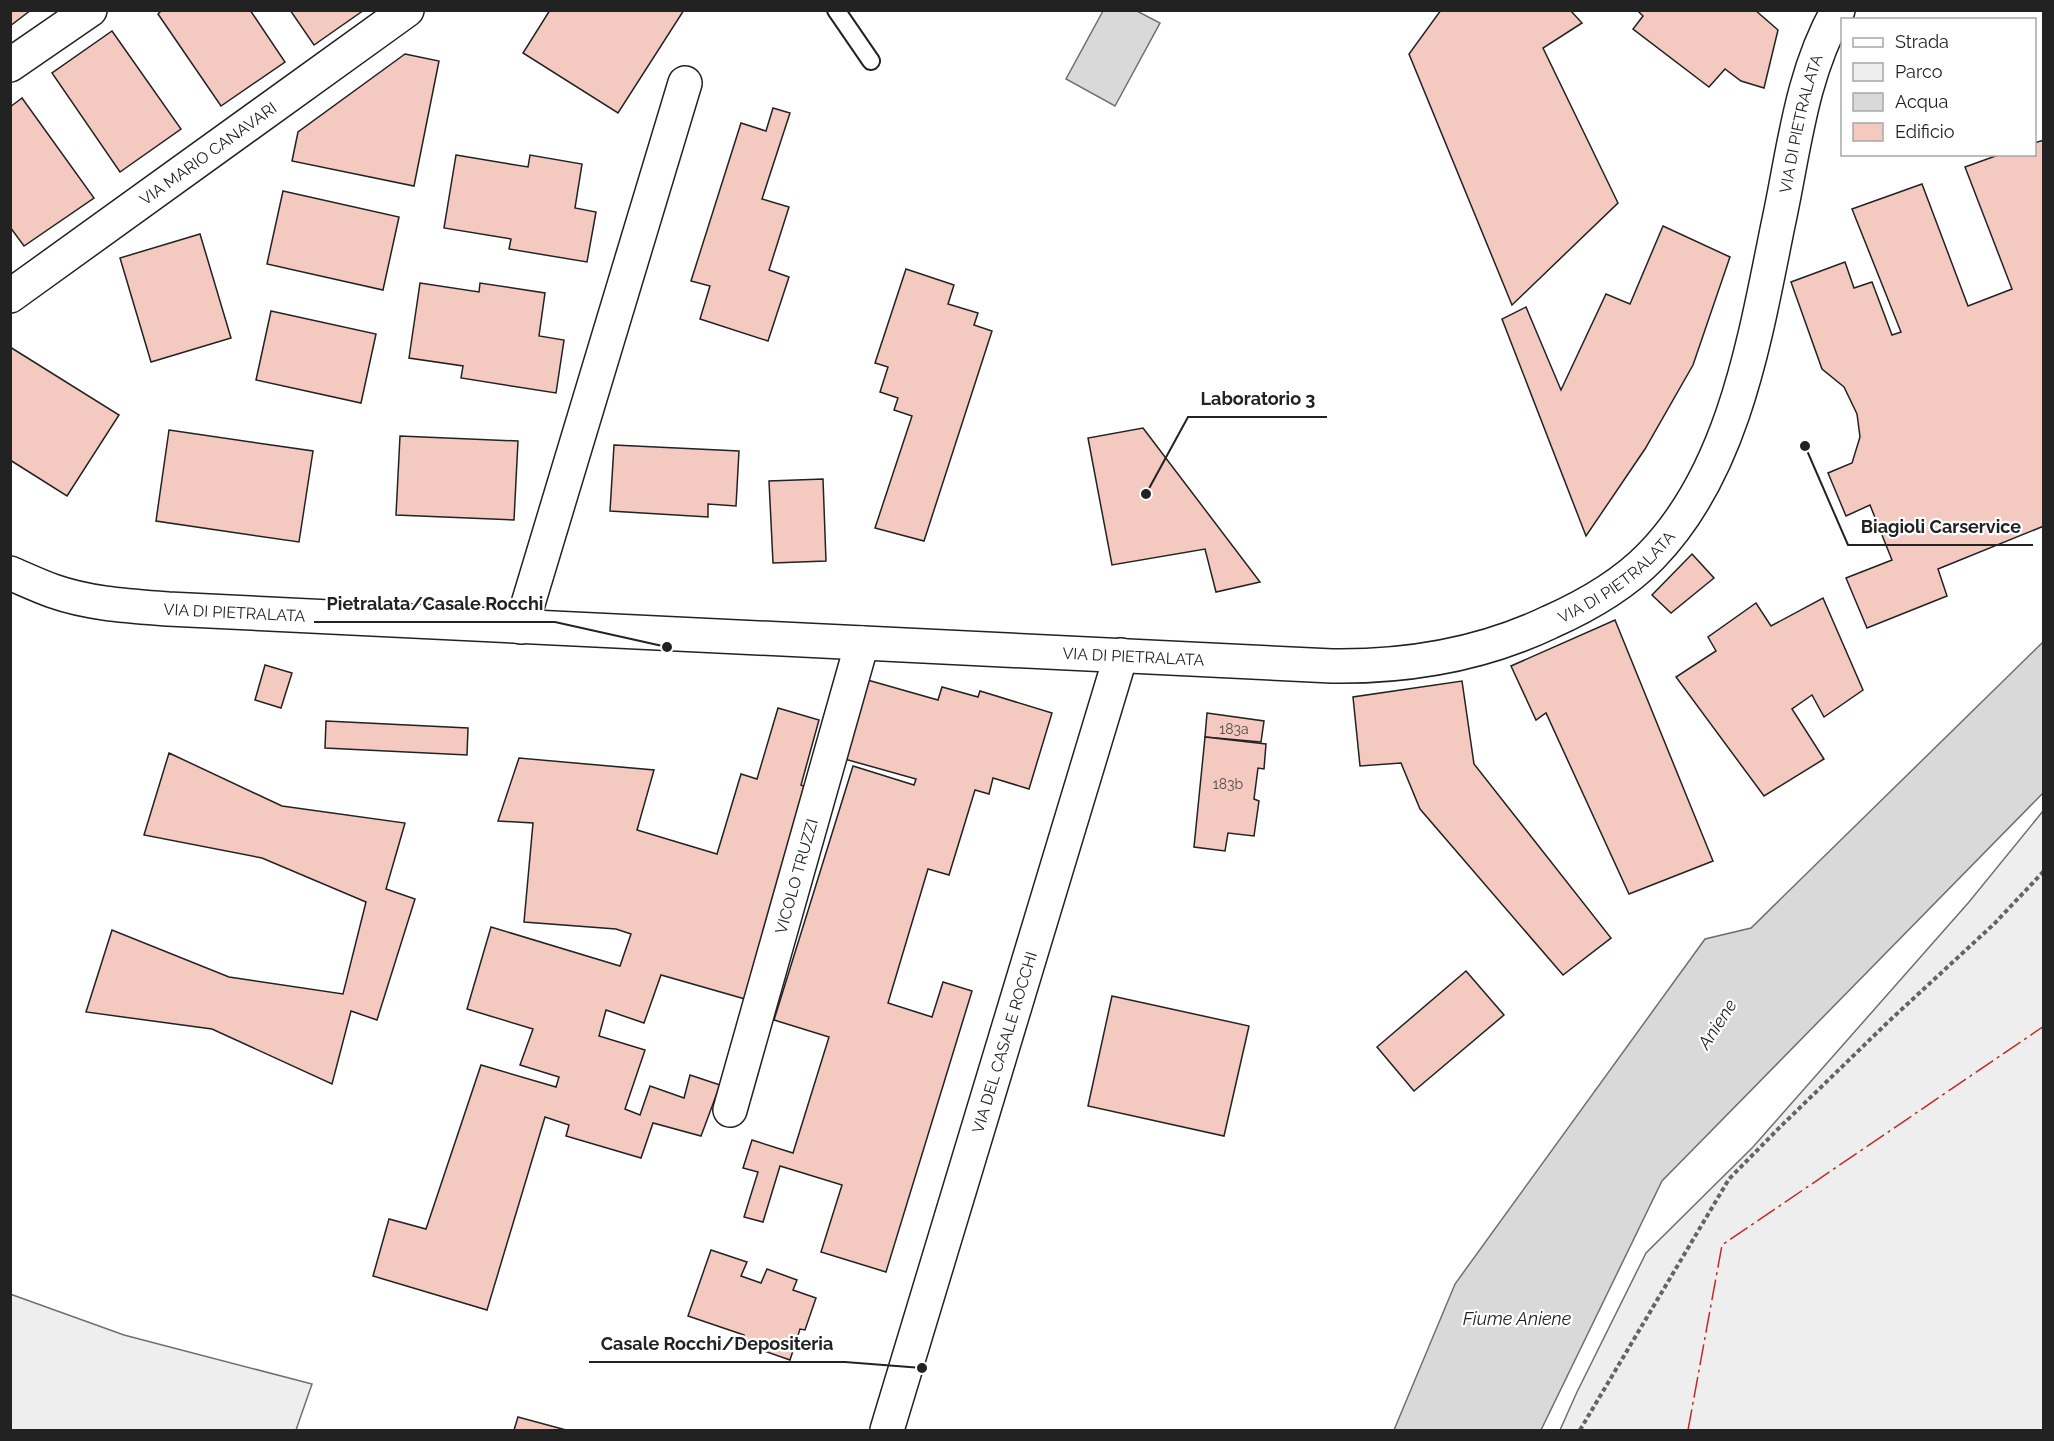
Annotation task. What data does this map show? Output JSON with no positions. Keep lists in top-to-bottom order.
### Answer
{
  "streets": {
    "street": [
      "VIA DI PIETRALATA",
      "VIA MARIO CANAVARI",
      "VICOLO TRUZZI",
      "VIA DEL CASALE ROCCHI"
    ]
  },
  "crossings": [
    ["VIA DI PIETRALATA", "VICOLO TRUZZI"],
    ["VIA DI PIETRALATA", "VIA DEL CASALE ROCCHI"]
  ],
  "water": ["Aniene", "Fiume Aniene"],
  "places": [
    "Biagioli Carservice",
    "Laboratorio 3",
    "Pietralata/Casale Rocchi",
    "Casale Rocchi/Depositeria"
  ],
  "house_numbers": ["183a", "183b"],
  "legend": [
    "Strada",
    "Parco",
    "Acqua",
    "Edificio"
  ]
}
